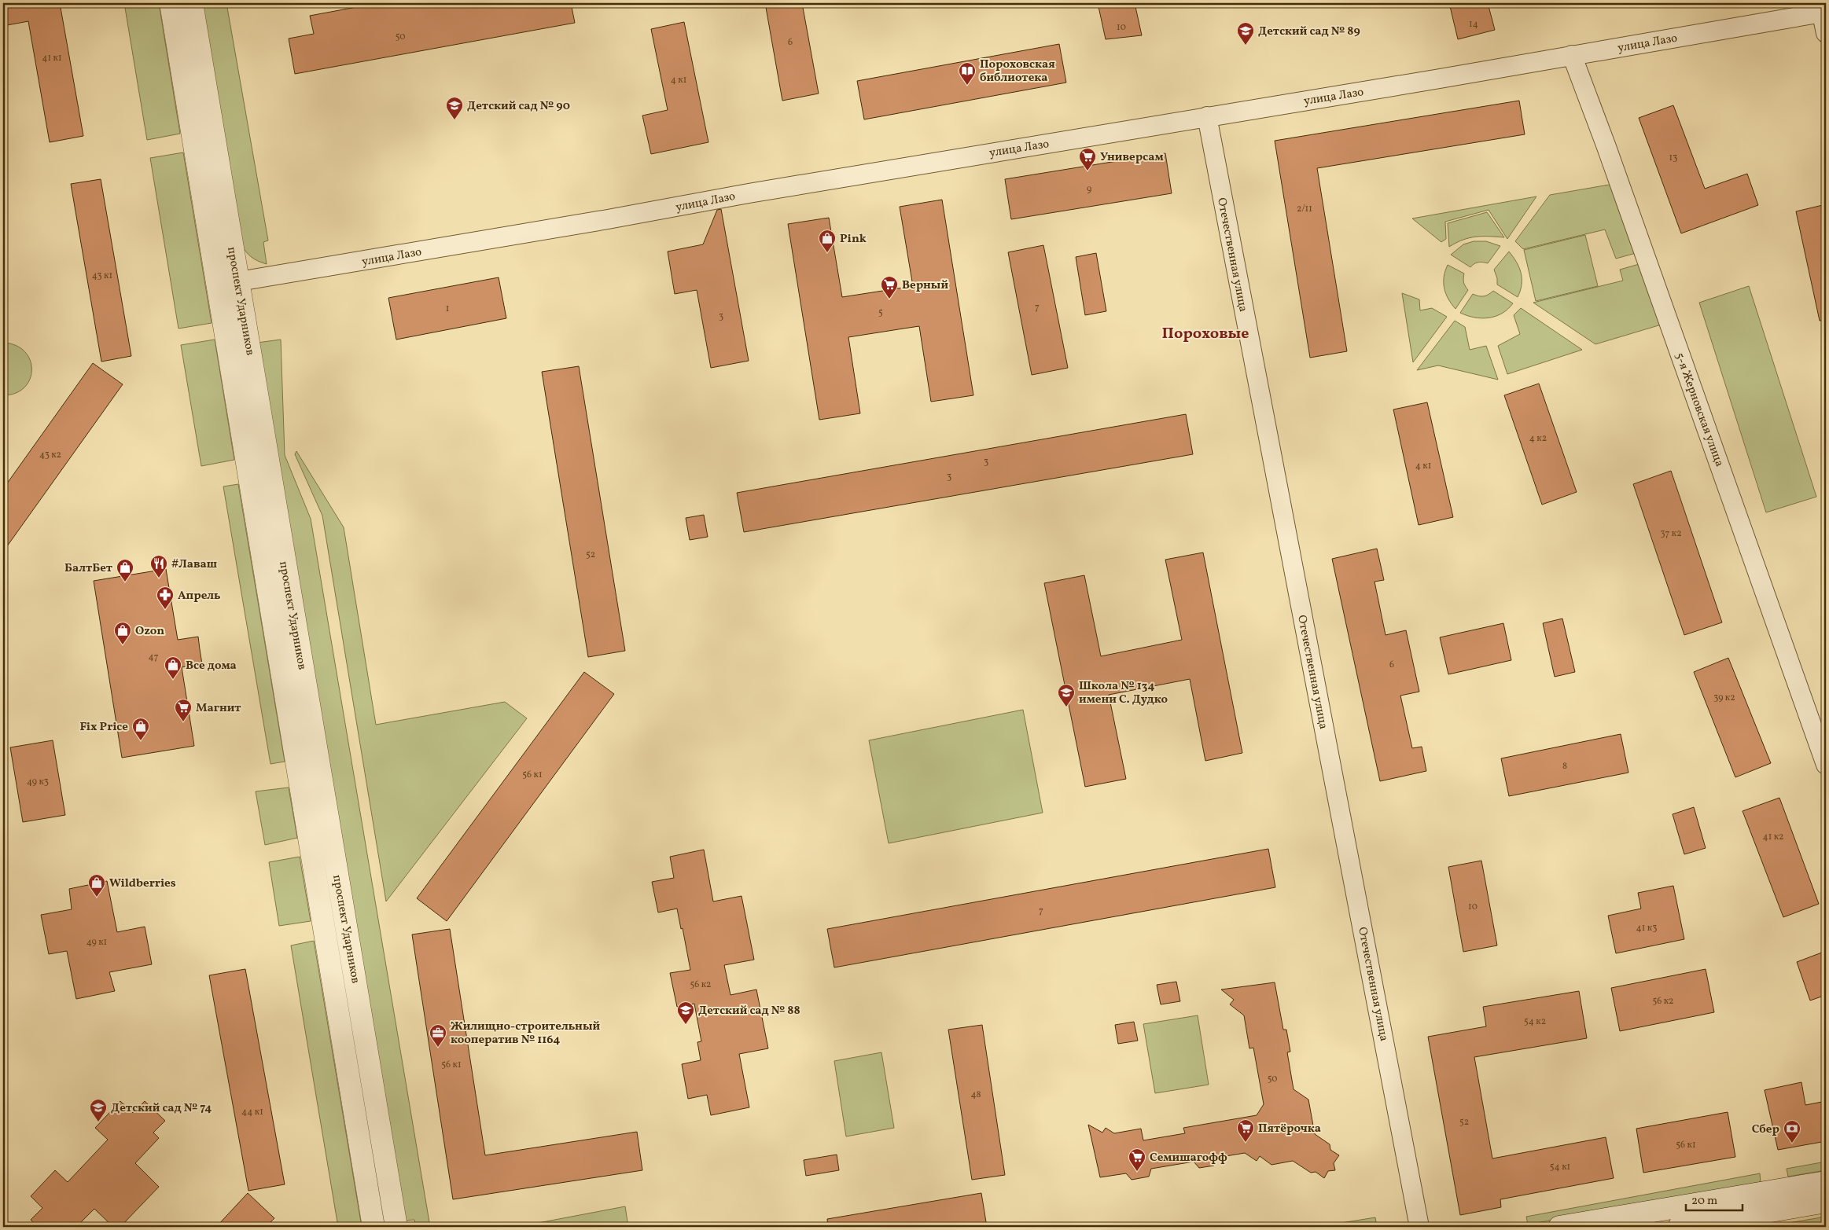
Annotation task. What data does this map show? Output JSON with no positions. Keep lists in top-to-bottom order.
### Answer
{
  "streets": {
    "street": [
      "улица Лазо",
      "Отечественная улица",
      "проспект Ударников",
      "5-я Жерновская улица"
    ]
  },
  "crossings": [
    ["улица Лазо", "Отечественная улица"],
    ["улица Лазо", "проспект Ударников"],
    ["улица Лазо", "5-я Жерновская улица"]
  ],
  "districts": ["Пороховые"],
  "places": {
    "school or university": [
      "Детский сад № 89",
      "Детский сад № 90",
      "Школа № 134 имени С. Дудко",
      "Детский сад № 88",
      "Детский сад № 74"
    ],
    "library": ["Пороховская библиотека"],
    "supermarket": [
      "Универсам",
      "Верный",
      "Магнит",
      "Пятёрочка",
      "Семишагофф"
    ],
    "shop": [
      "Pink",
      "БалтБет",
      "Ozon",
      "Все дома",
      "Fix Price",
      "Wildberries"
    ],
    "restaurant": ["#Лаваш"],
    "pharmacy": ["Апрель"],
    "office": ["Жилищно-строительный кооператив № 1164"],
    "bank": ["Сбер"]
  },
  "house_numbers": [
    "14",
    "10",
    "50",
    "6",
    "41 к1",
    "4 к1",
    "13",
    "9",
    "2/11",
    "43 к1",
    "7",
    "1",
    "5",
    "3",
    "4 к2",
    "43 к2",
    "3",
    "4 к1",
    "3",
    "37 к2",
    "52",
    "47",
    "6",
    "39 к2",
    "8",
    "56 к1",
    "49 к3",
    "41 к2",
    "10",
    "7",
    "41 к3",
    "49 к1",
    "56 к2",
    "56 к2",
    "54 к2",
    "56 к1",
    "50",
    "48",
    "44 к1",
    "52",
    "56 к1",
    "54 к1"
  ],
  "scale_bar": "20 m"
}
